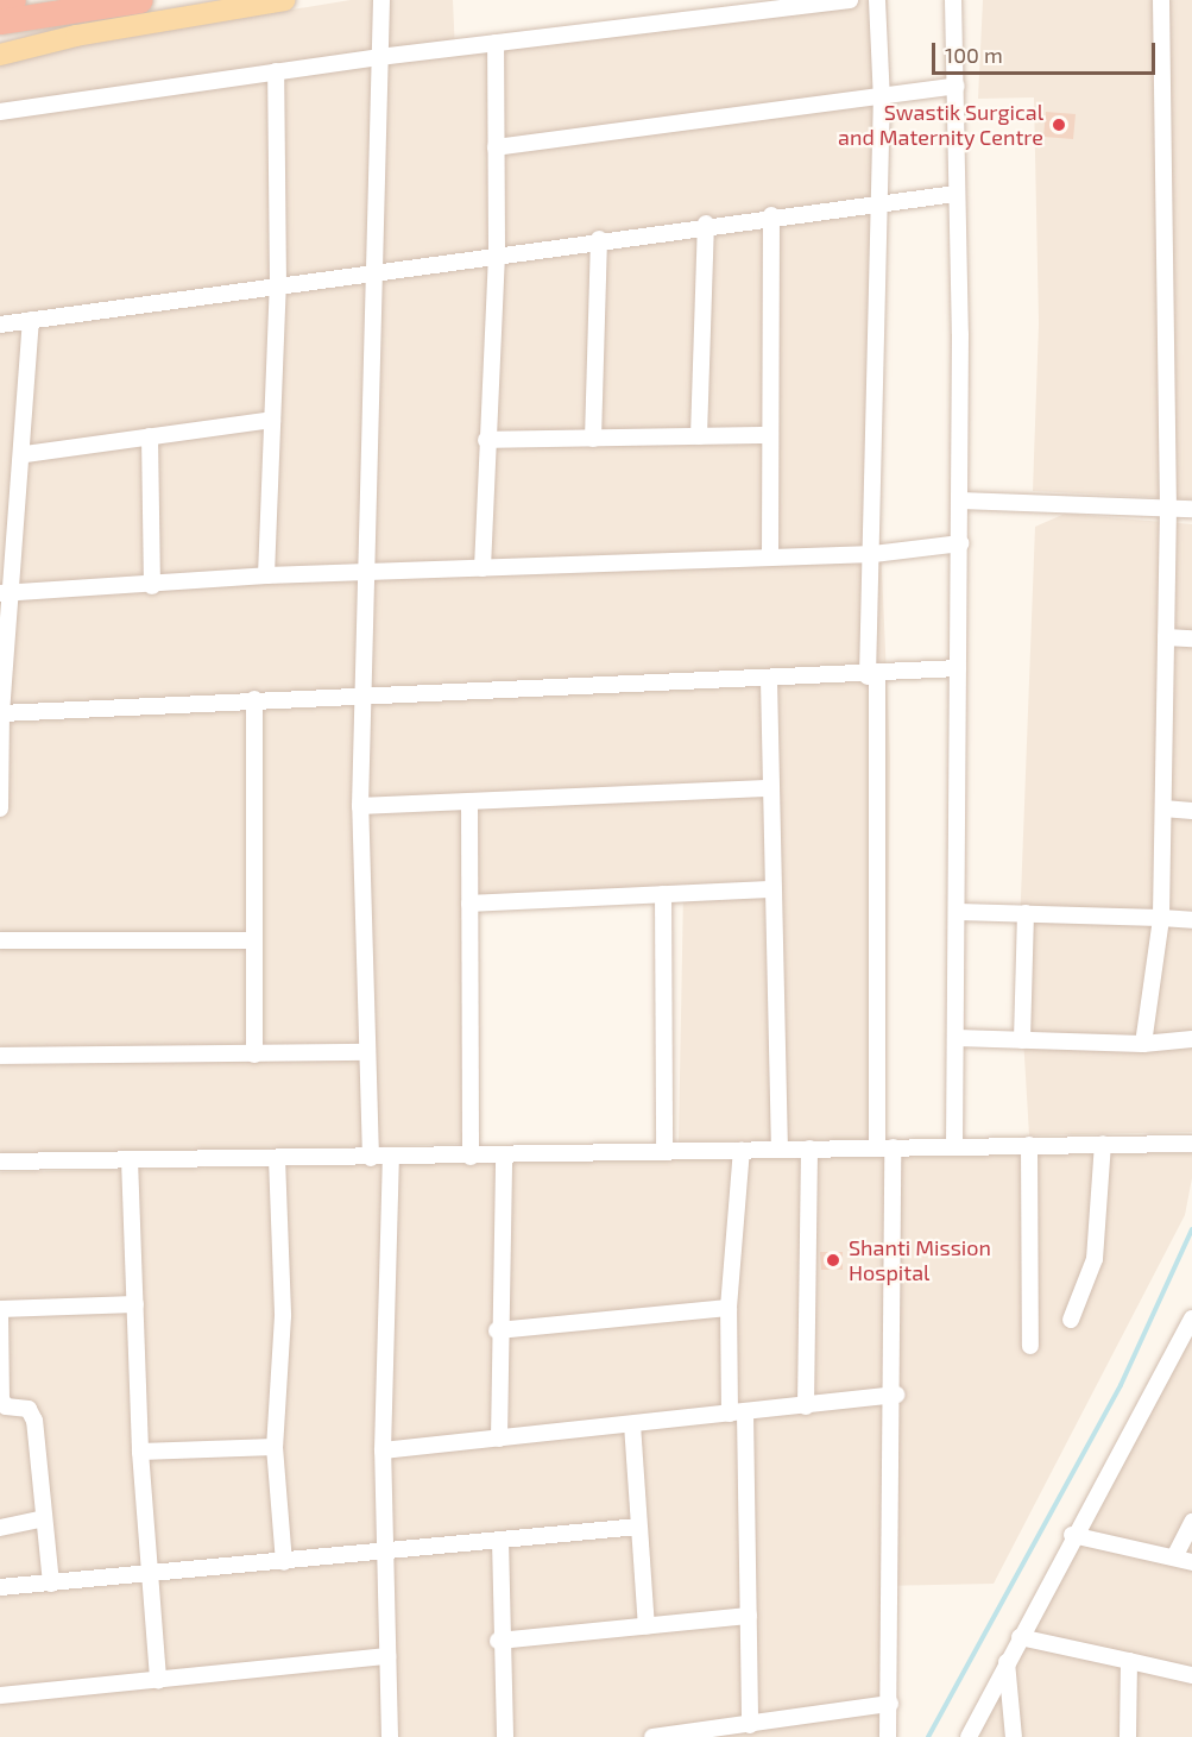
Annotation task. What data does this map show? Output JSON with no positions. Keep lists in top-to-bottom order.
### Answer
{
  "places": ["Swastik Surgical and Maternity Centre", "Shanti Mission Hospital"],
  "scale_bar": "100 m"
}
